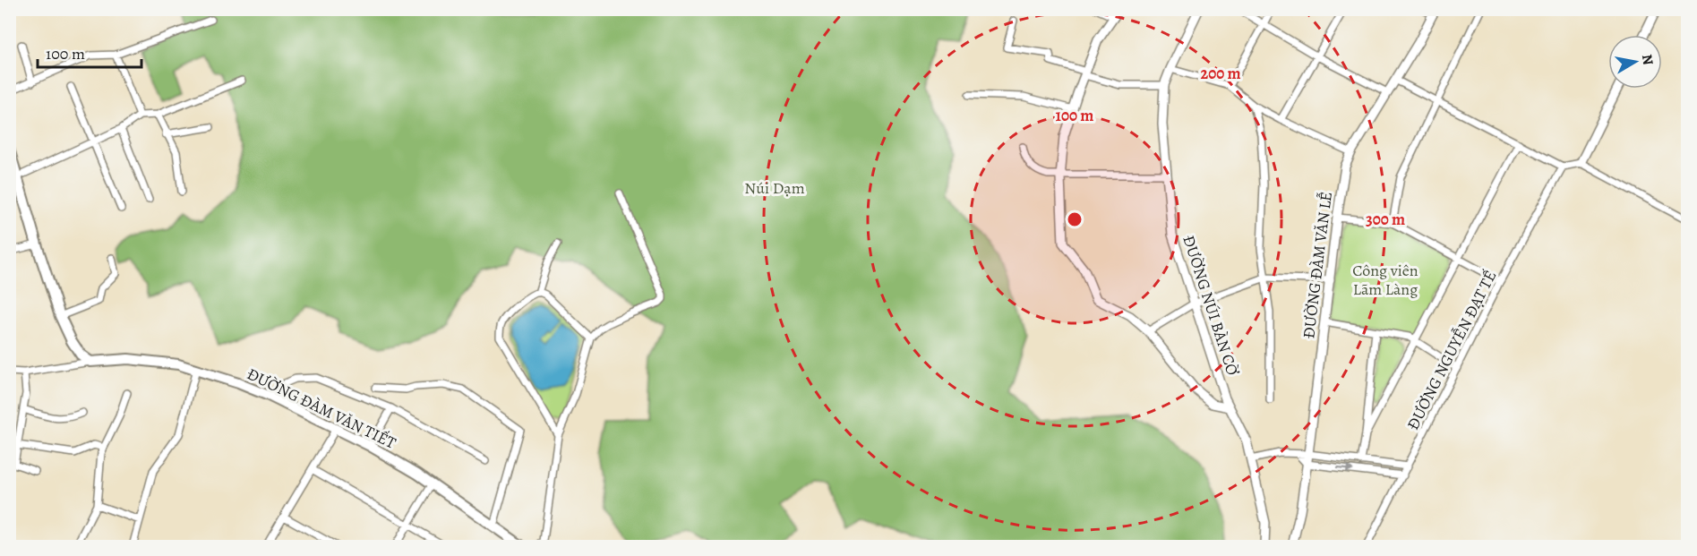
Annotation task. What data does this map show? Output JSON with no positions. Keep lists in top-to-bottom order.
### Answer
{
  "streets": {
    "main road": ["ĐƯỜNG ĐÀM VĂN TIẾT"],
    "street": ["ĐƯỜNG ĐÀM VĂN LỄ", "ĐƯỜNG NÚI BÀN CỜ", "ĐƯỜNG NGUYỄN ĐẠT TẾ"]
  },
  "parks": ["Núi Dạm", "Công viên Lãm Làng"],
  "scale_bar": "100 m",
  "north": "right",
  "rings": ["200 m", "100 m", "300 m"]
}
